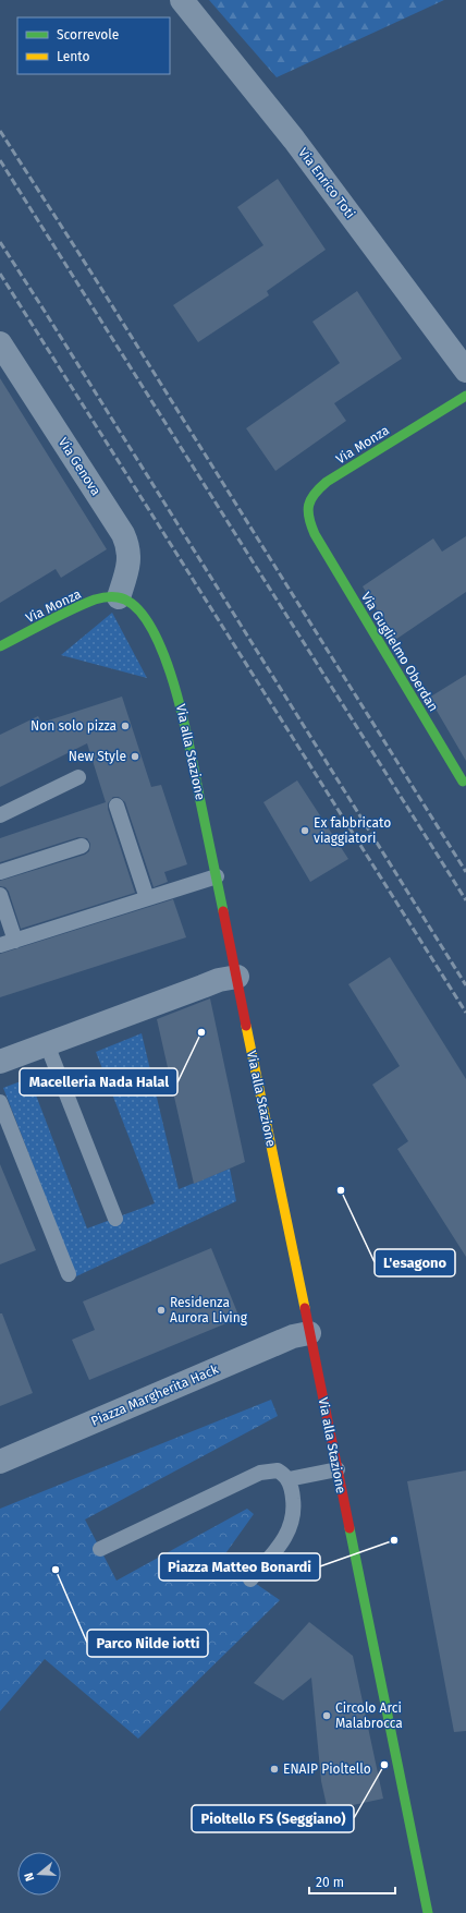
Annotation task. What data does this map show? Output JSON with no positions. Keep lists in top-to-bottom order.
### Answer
{
  "streets": {
    "street": [
      "Via Enrico Toti",
      "Via Monza",
      "Via Genova",
      "Via Guglielmo Oberdan",
      "Via alla Stazione",
      "Piazza Margherita Hack"
    ]
  },
  "crossings": [
    ["Via Monza", "Via Genova"],
    ["Via Monza", "Via Guglielmo Oberdan"],
    ["Via Monza", "Via alla Stazione"],
    ["Via Genova", "Via alla Stazione"],
    ["Via alla Stazione", "Piazza Margherita Hack"]
  ],
  "places": [
    "Non solo pizza",
    "New Style",
    "Ex fabbricato viaggiatori",
    "Macelleria Nada Halal",
    "L'esagono",
    "Residenza Aurora Living",
    "Piazza Matteo Bonardi",
    "Parco Nilde iotti",
    "Circolo Arci Malabrocca",
    "Pioltello FS (Seggiano)",
    "ENAIP Pioltello"
  ],
  "legend": ["Scorrevole", "Lento"],
  "scale_bar": "20 m",
  "north": "left"
}
